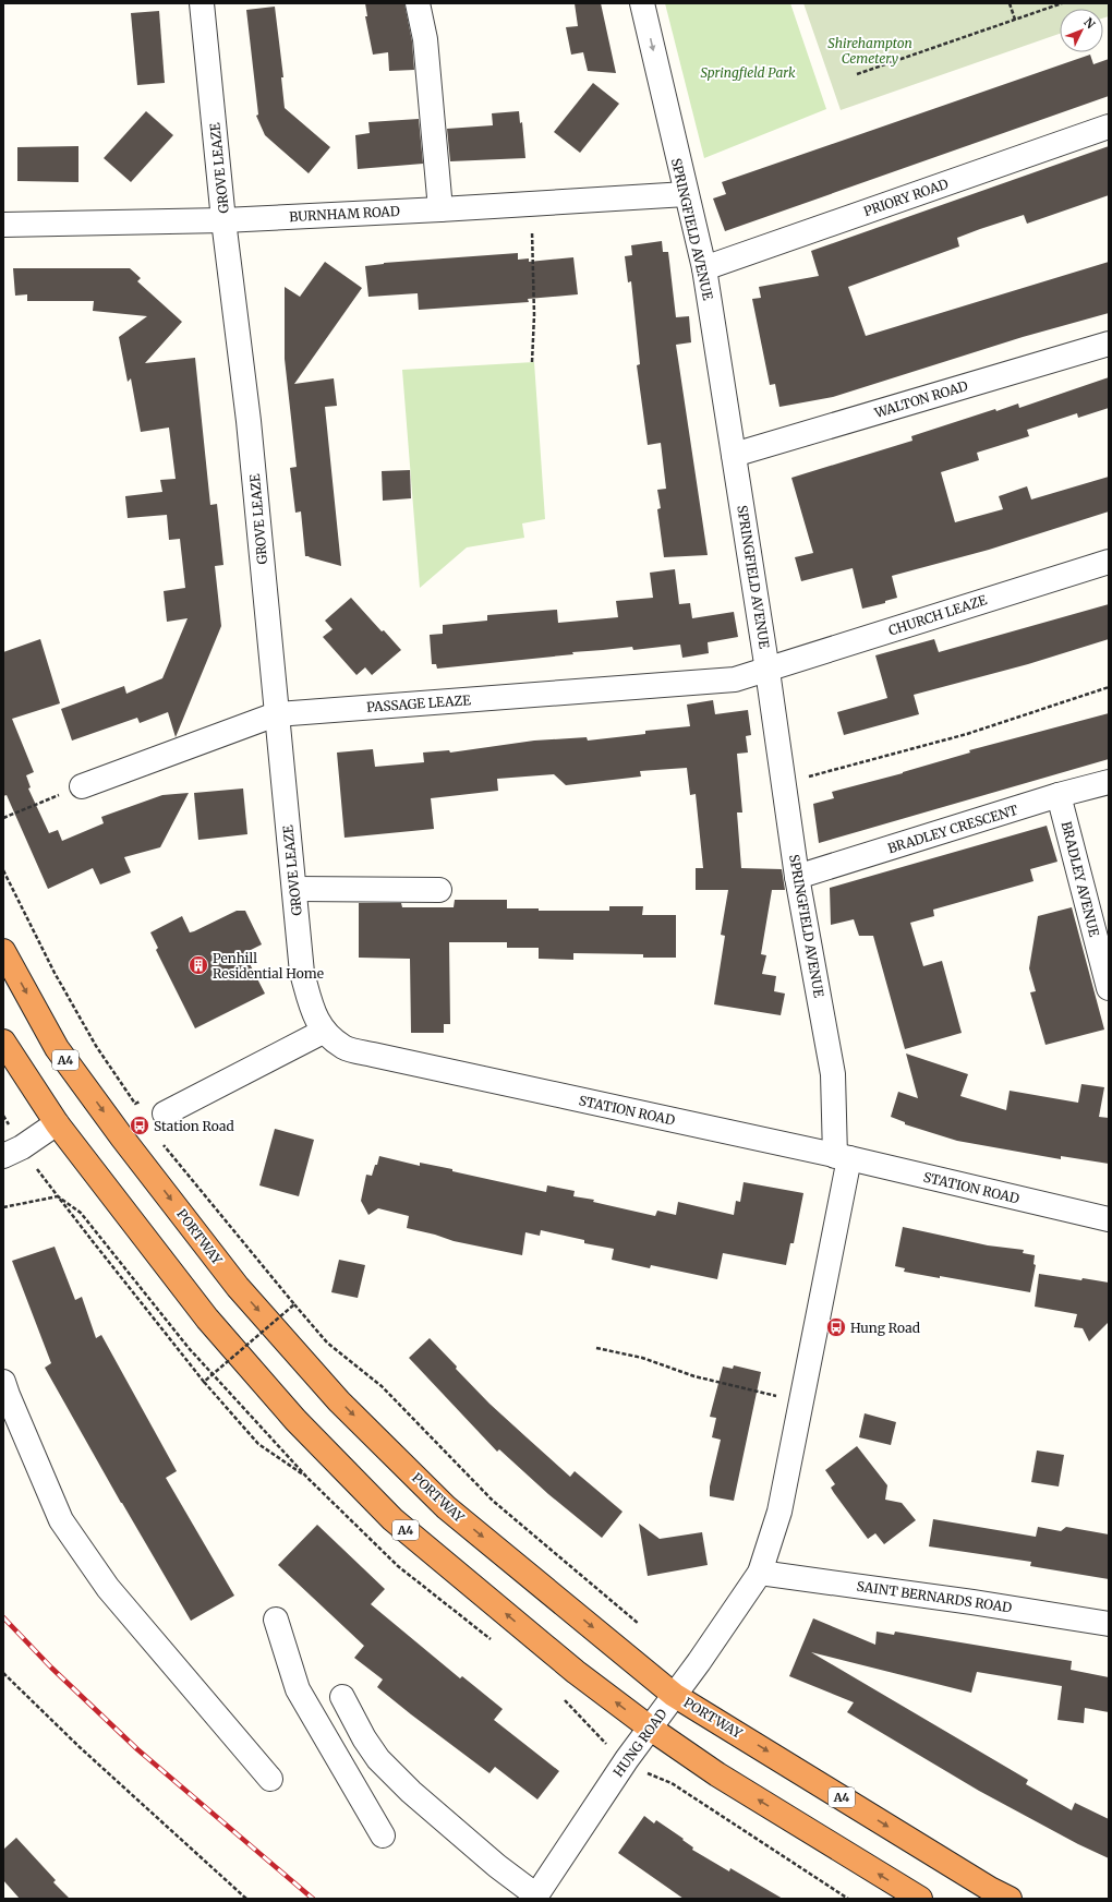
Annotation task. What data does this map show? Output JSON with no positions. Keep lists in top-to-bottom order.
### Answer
{
  "streets": {
    "highway": ["A4", "PORTWAY"],
    "street": [
      "GROVE LEAZE",
      "PRIORY ROAD",
      "BURNHAM ROAD",
      "SPRINGFIELD AVENUE",
      "WALTON ROAD",
      "CHURCH LEAZE",
      "PASSAGE LEAZE",
      "BRADLEY CRESCENT",
      "BRADLEY AVENUE",
      "STATION ROAD",
      "SAINT BERNARDS ROAD",
      "HUNG ROAD"
    ]
  },
  "crossings": [
    ["GROVE LEAZE", "BURNHAM ROAD"],
    ["GROVE LEAZE", "PASSAGE LEAZE"],
    ["GROVE LEAZE", "STATION ROAD"],
    ["PRIORY ROAD", "SPRINGFIELD AVENUE"],
    ["BURNHAM ROAD", "SPRINGFIELD AVENUE"],
    ["SPRINGFIELD AVENUE", "WALTON ROAD"],
    ["SPRINGFIELD AVENUE", "CHURCH LEAZE"],
    ["SPRINGFIELD AVENUE", "PASSAGE LEAZE"],
    ["SPRINGFIELD AVENUE", "BRADLEY CRESCENT"],
    ["SPRINGFIELD AVENUE", "STATION ROAD"],
    ["SPRINGFIELD AVENUE", "HUNG ROAD"],
    ["CHURCH LEAZE", "PASSAGE LEAZE"],
    ["BRADLEY CRESCENT", "BRADLEY AVENUE"],
    ["A4", "HUNG ROAD"],
    ["STATION ROAD", "HUNG ROAD"],
    ["PORTWAY", "HUNG ROAD"],
    ["SAINT BERNARDS ROAD", "HUNG ROAD"]
  ],
  "parks": ["Shirehampton Cemetery", "Springfield Park"],
  "places": {
    "building": ["Penhill Residential Home"],
    "bus stop": ["Station Road", "Hung Road"]
  },
  "north": "top right"
}
